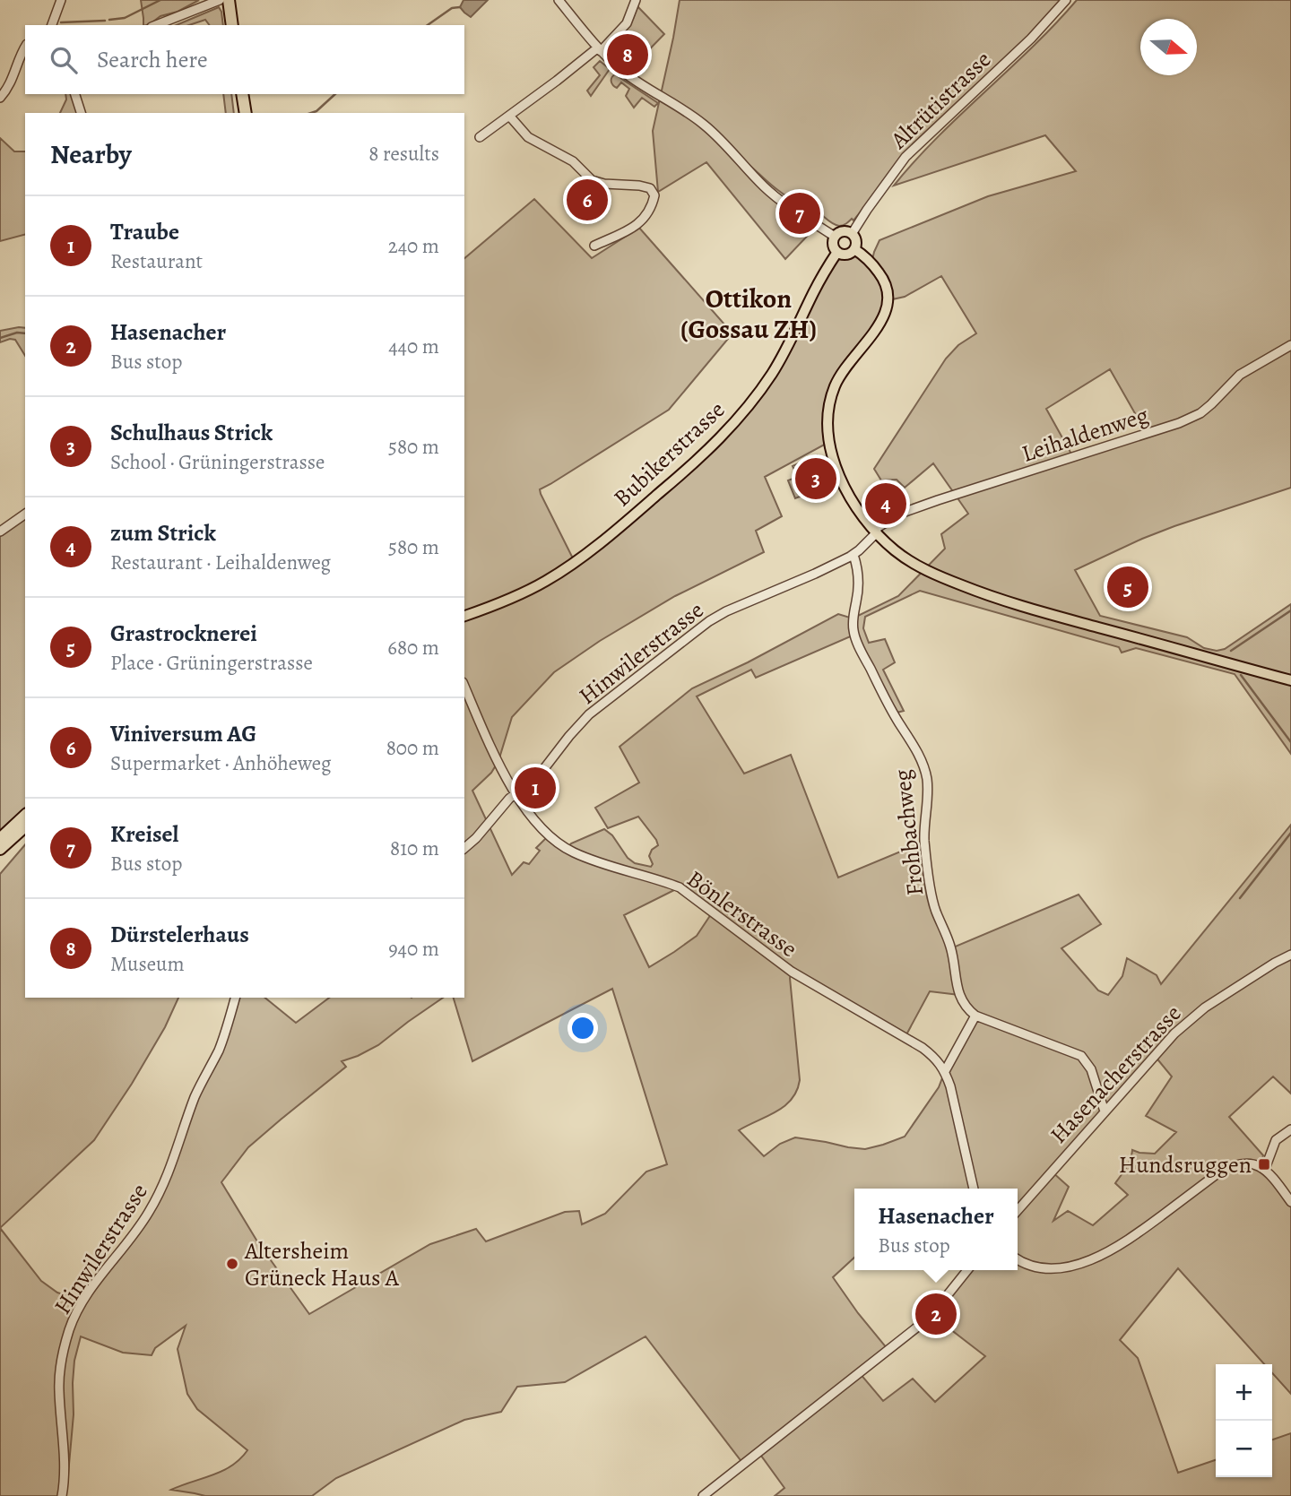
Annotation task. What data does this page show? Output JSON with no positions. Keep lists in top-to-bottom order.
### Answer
{
  "streets": {
    "main road": ["Bubikerstrasse"],
    "street": [
      "Altrütistrasse",
      "Leihaldenweg",
      "Hinwilerstrasse",
      "Frohbachweg",
      "Bönlerstrasse",
      "Hasenacherstrasse"
    ]
  },
  "crossings": [
    ["Altrütistrasse", "Bubikerstrasse"],
    ["Leihaldenweg", "Hinwilerstrasse"],
    ["Hinwilerstrasse", "Frohbachweg"],
    ["Hinwilerstrasse", "Bönlerstrasse"]
  ],
  "districts": ["Ottikon (Gossau ZH)"],
  "places": {
    "transit": ["Hundsruggen"],
    "other": ["Altersheim Grüneck Haus A"]
  },
  "north": "right",
  "page": {
    "search": "Search here",
    "pins": [
      "8",
      "6",
      "7",
      "3",
      "4",
      "5",
      "1",
      "2"
    ],
    "heading": ["Nearby", "8 results"],
    "list": [
      {
        "mark": "1",
        "name": "Traube",
        "note": "Restaurant",
        "value": "240 m"
      },
      {
        "mark": "2",
        "name": "Hasenacher",
        "note": "Bus stop",
        "value": "440 m"
      },
      {
        "mark": "3",
        "name": "Schulhaus Strick",
        "note": "School · Grüningerstrasse",
        "value": "580 m"
      },
      {
        "mark": "4",
        "name": "zum Strick",
        "note": "Restaurant · Leihaldenweg",
        "value": "580 m"
      },
      {
        "mark": "5",
        "name": "Grastrocknerei",
        "note": "Place · Grüningerstrasse",
        "value": "680 m"
      },
      {
        "mark": "6",
        "name": "Viniversum AG",
        "note": "Supermarket · Anhöheweg",
        "value": "800 m"
      },
      {
        "mark": "7",
        "name": "Kreisel",
        "note": "Bus stop",
        "value": "810 m"
      },
      {
        "mark": "8",
        "name": "Dürstelerhaus",
        "note": "Museum",
        "value": "940 m"
      }
    ],
    "popup": ["Hasenacher", "Bus stop"],
    "map_buttons": ["+", "−"]
  }
}
